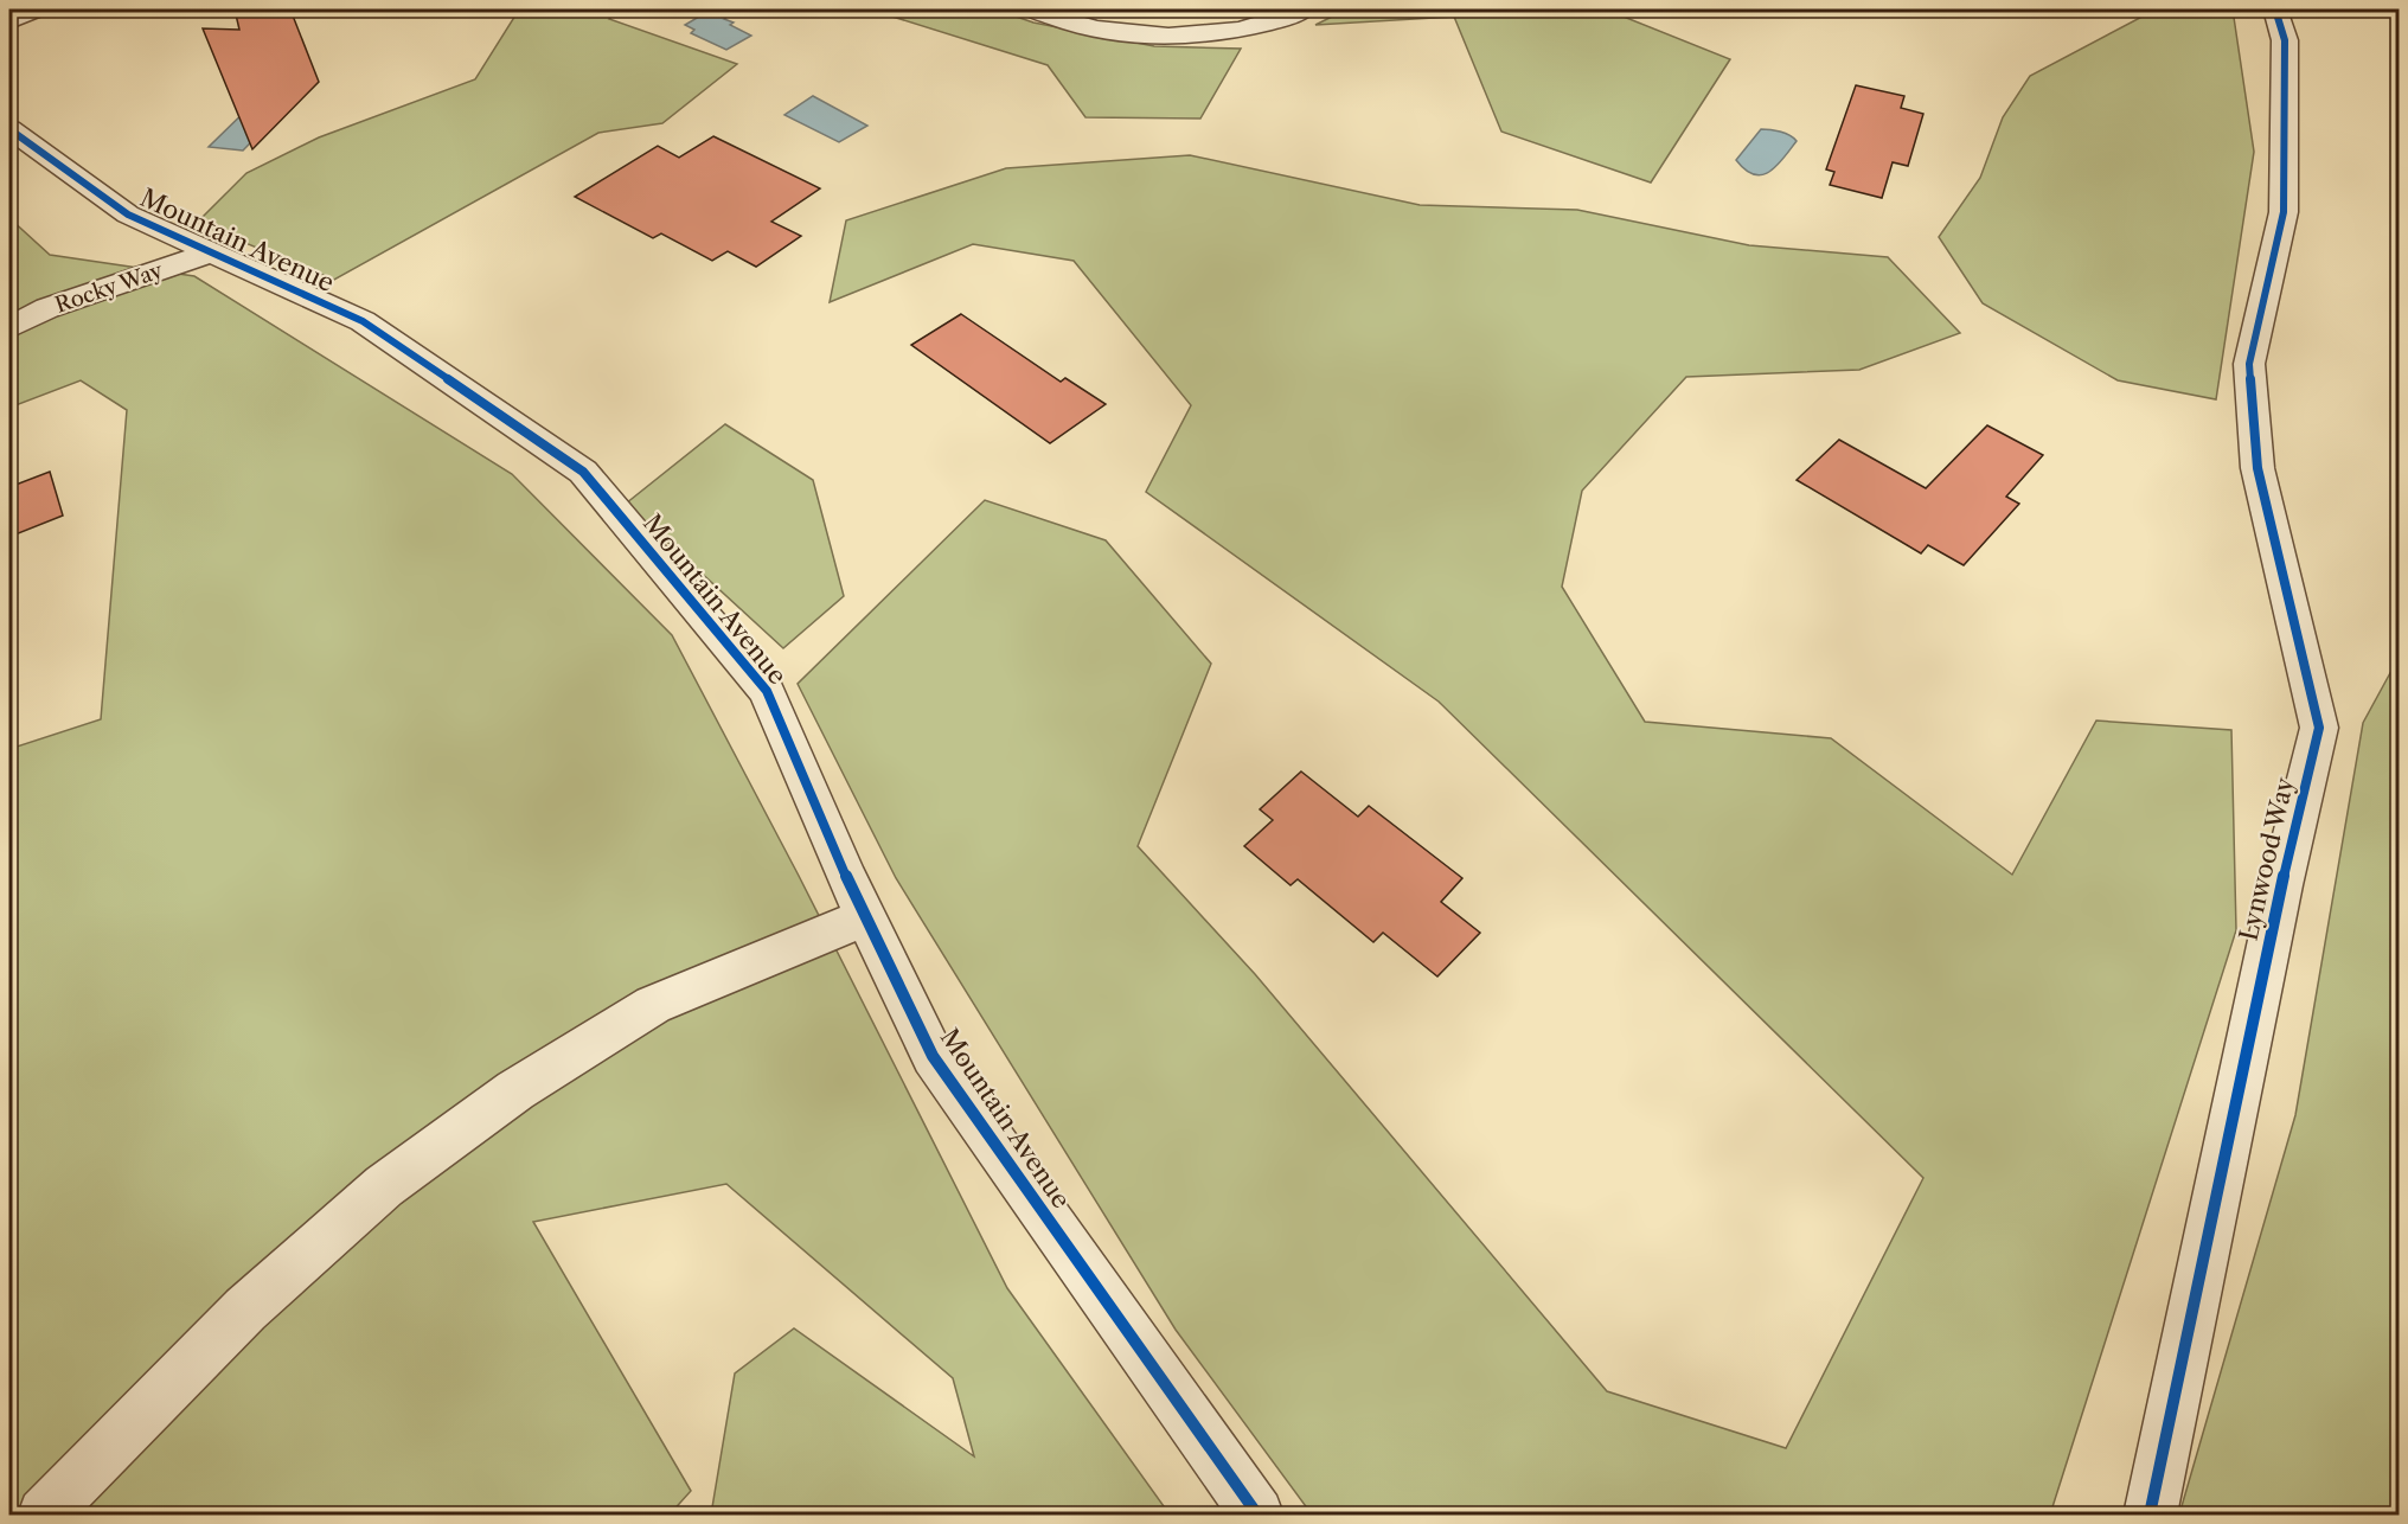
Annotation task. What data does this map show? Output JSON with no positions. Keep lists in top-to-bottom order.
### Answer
{
  "streets": {
    "street": ["Mountain Avenue", "Rocky Way", "Lynwood Way"]
  },
  "crossings": [
    ["Mountain Avenue", "Rocky Way"]
  ]
}
